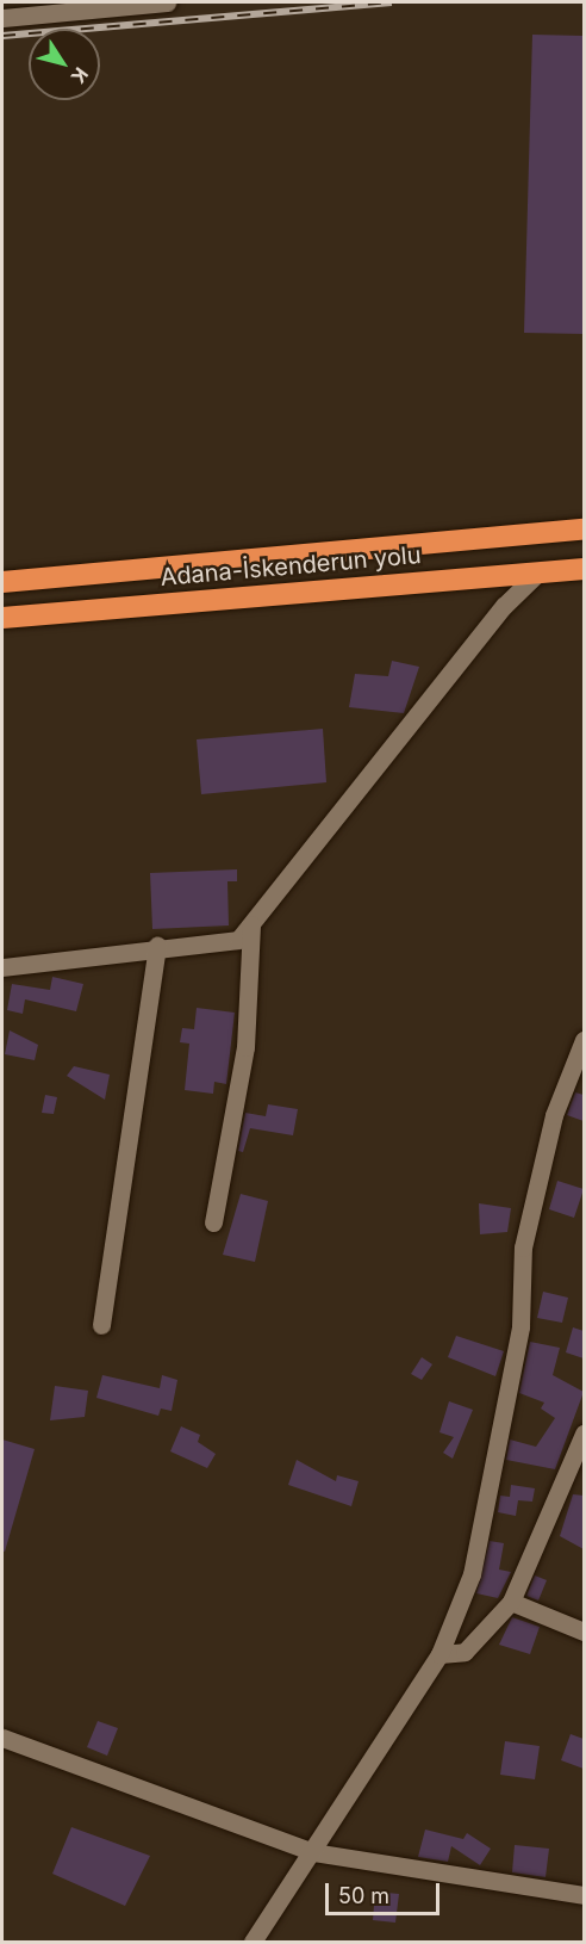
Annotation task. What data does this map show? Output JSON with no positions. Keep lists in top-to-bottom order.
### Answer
{
  "streets": {
    "highway": ["Adana-İskenderun yolu"]
  },
  "scale_bar": "50 m",
  "north": "bottom right"
}
